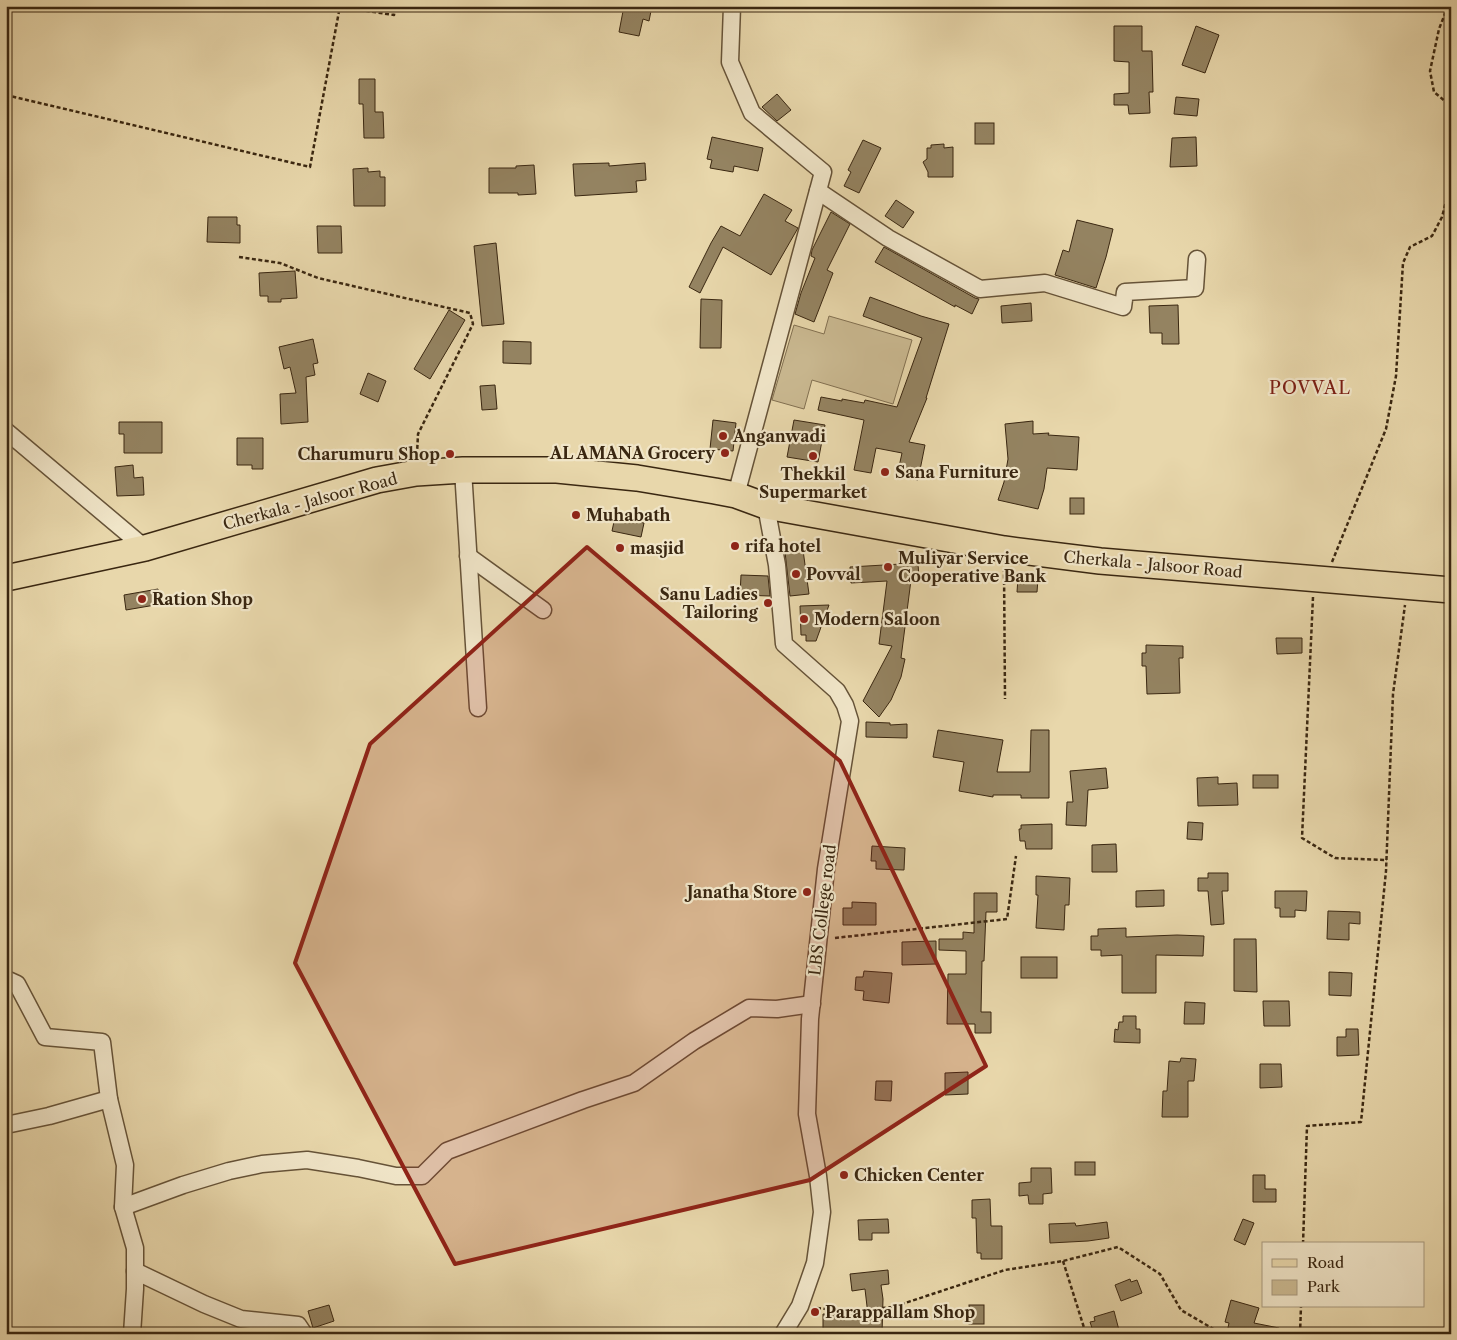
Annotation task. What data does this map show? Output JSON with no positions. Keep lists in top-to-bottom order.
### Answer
{
  "streets": {
    "main road": ["Cherkala - Jalsoor Road"],
    "street": ["LBS College road"]
  },
  "crossings": [
    ["Cherkala - Jalsoor Road", "LBS College road"]
  ],
  "districts": ["POVVAL"],
  "places": [
    "Anganwadi",
    "AL AMANA Grocery",
    "Charumuru Shop",
    "Thekkil Supermarket",
    "Sana Furniture",
    "Muhabath",
    "rifa hotel",
    "masjid",
    "Muliyar Service Cooperative Bank",
    "Povval",
    "Ration Shop",
    "Sanu Ladies Tailoring",
    "Modern Saloon",
    "Janatha Store",
    "Chicken Center",
    "Parappallam Shop"
  ],
  "legend": ["Road", "Park"]
}
